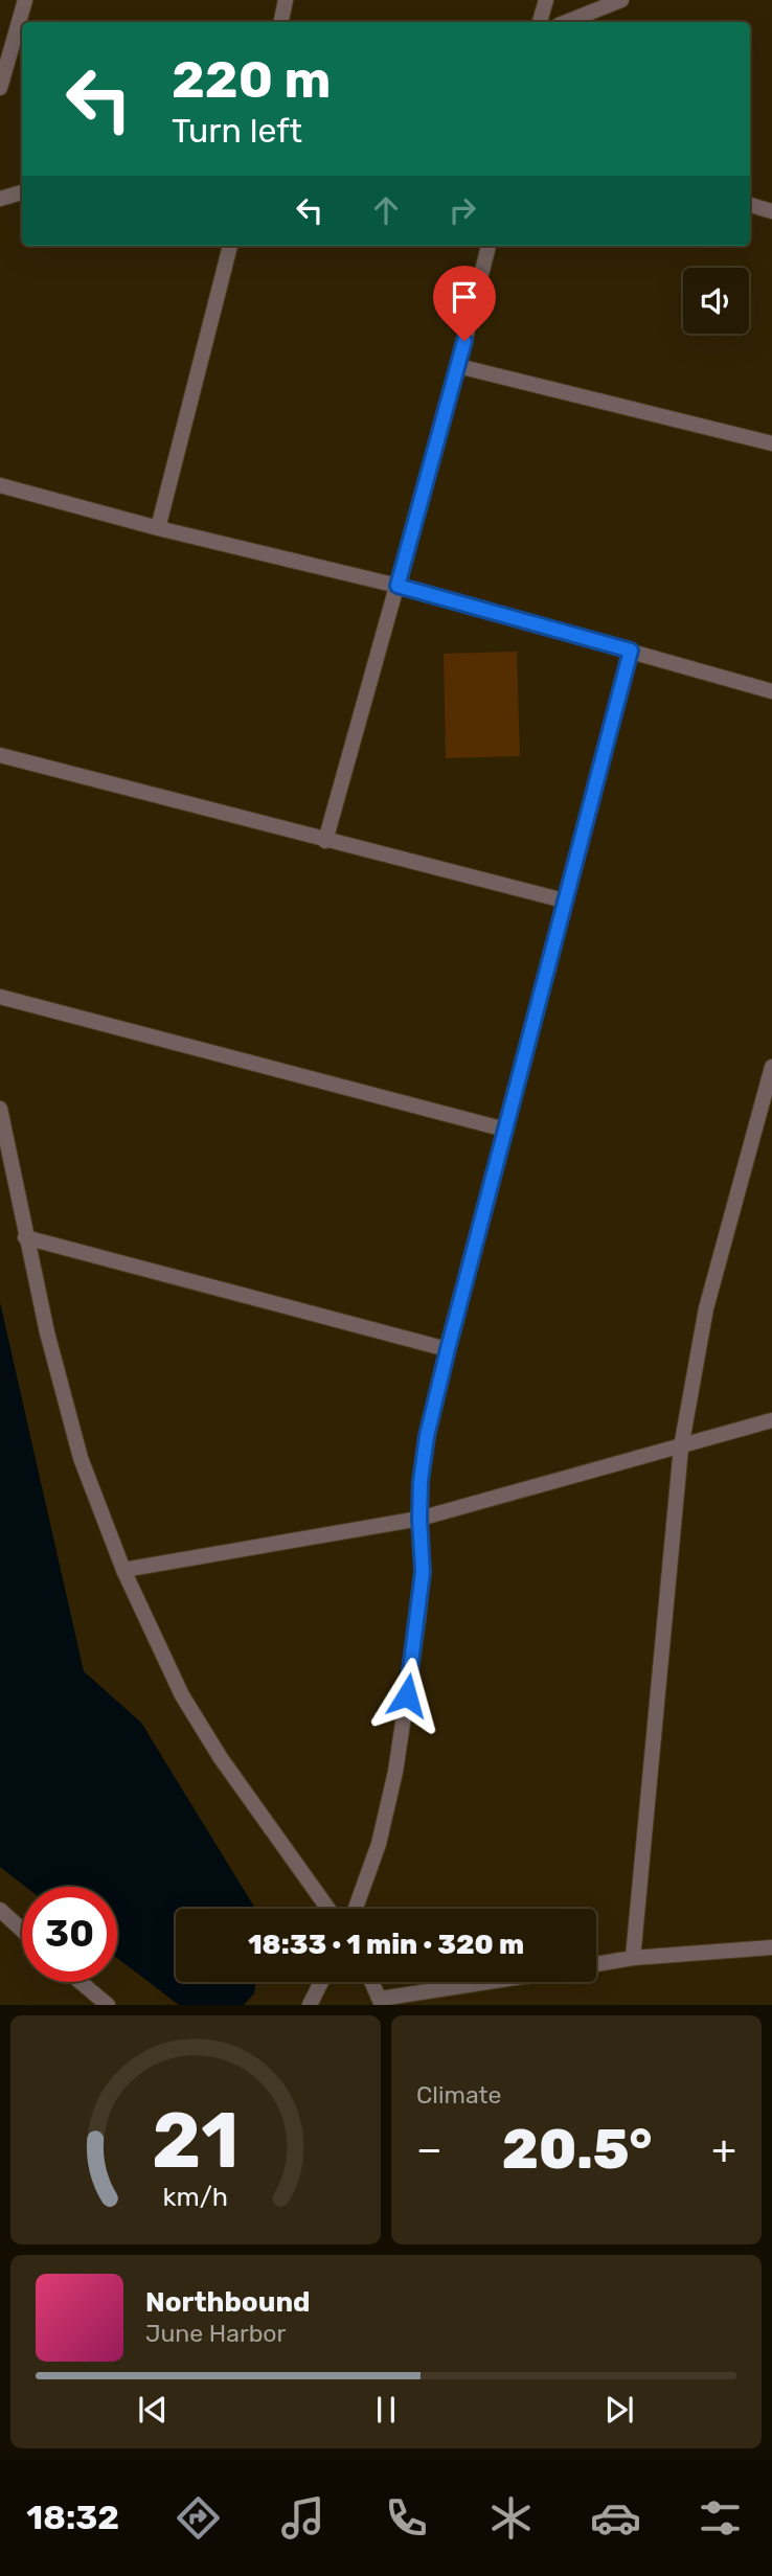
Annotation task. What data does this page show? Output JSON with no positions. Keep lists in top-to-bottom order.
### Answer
{
  "page": {
    "turn": ["220 m", "Turn left"],
    "limit": "30",
    "trip": "18:33 · 1 min · 320 m",
    "tile": "Climate",
    "heat": ["−", "20.5°", "+"],
    "song": ["Northbound", "June Harbor"],
    "tabs": "18:32",
    "gauge": ["21", "km/h"]
  }
}
